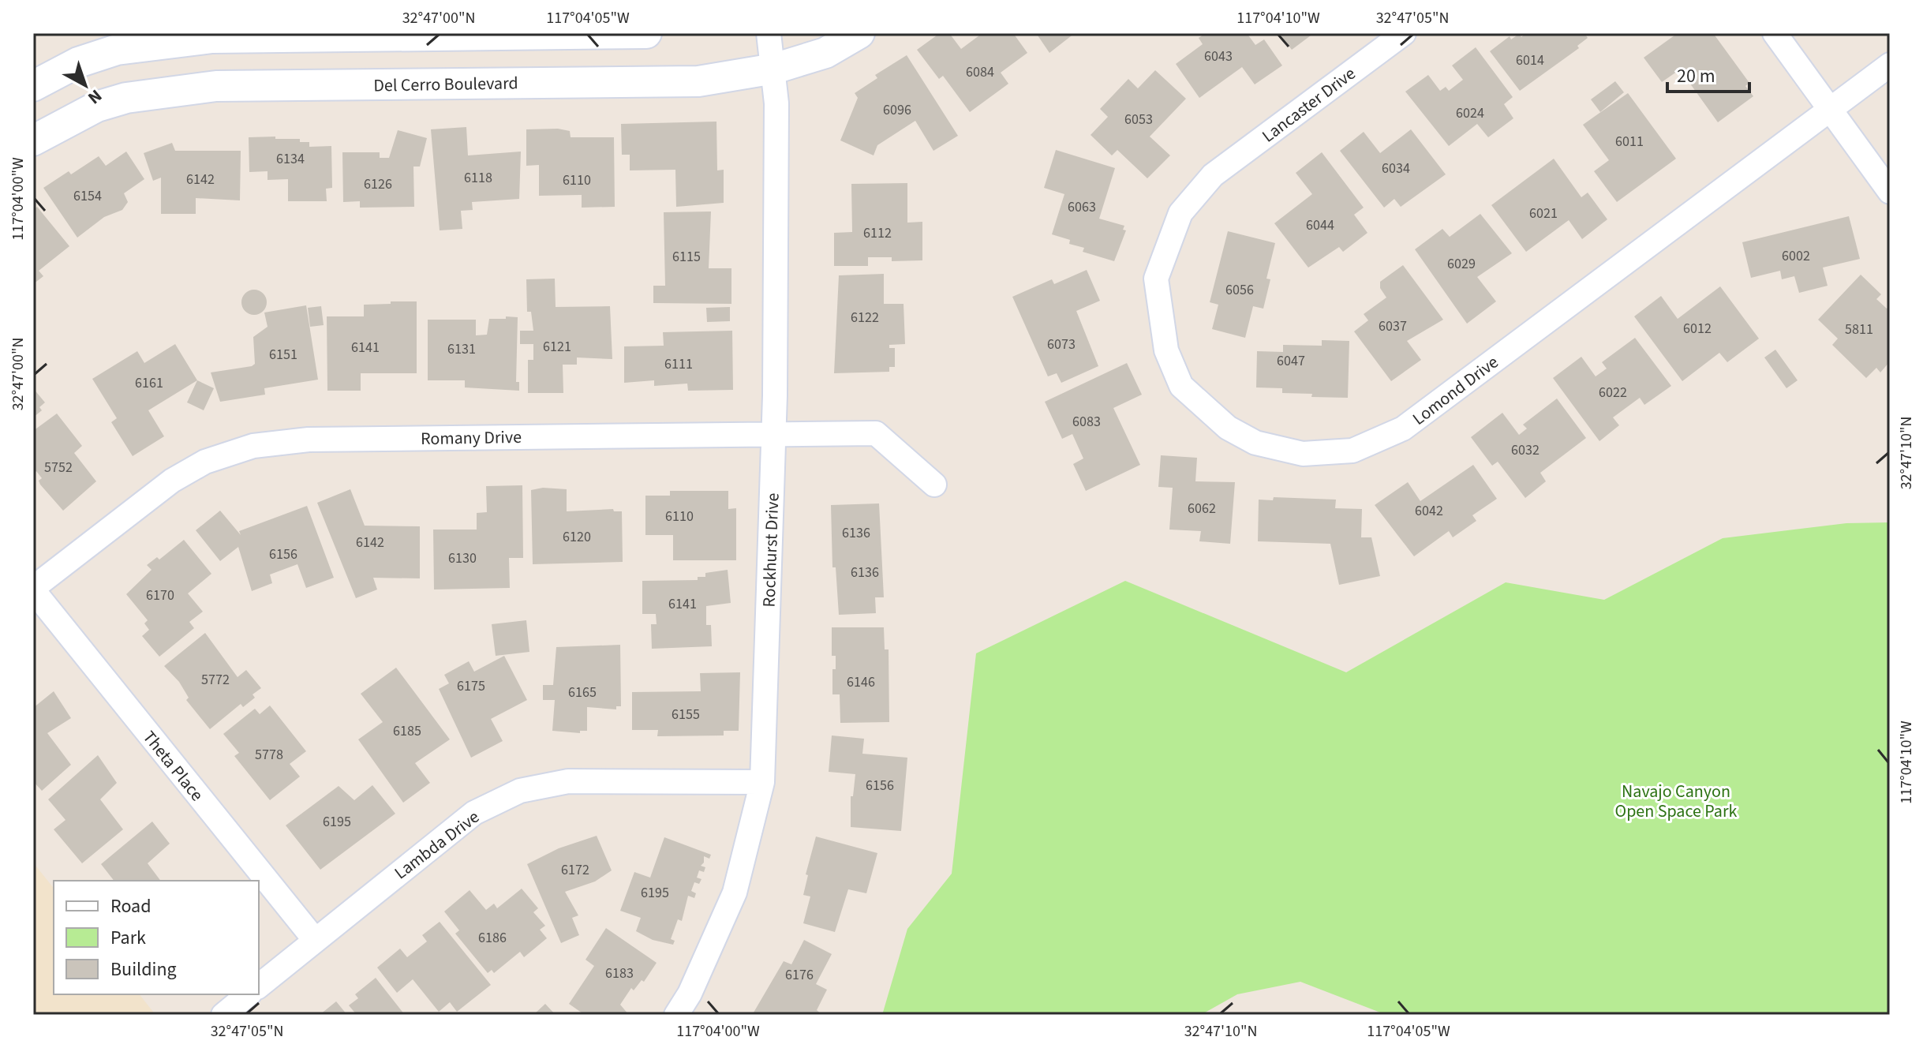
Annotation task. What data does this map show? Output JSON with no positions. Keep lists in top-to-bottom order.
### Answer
{
  "streets": {
    "street": [
      "Del Cerro Boulevard",
      "Lancaster Drive",
      "Lomond Drive",
      "Romany Drive",
      "Rockhurst Drive",
      "Theta Place",
      "Lambda Drive"
    ]
  },
  "crossings": [
    ["Del Cerro Boulevard", "Rockhurst Drive"],
    ["Lancaster Drive", "Lomond Drive"],
    ["Romany Drive", "Rockhurst Drive"],
    ["Romany Drive", "Theta Place"],
    ["Rockhurst Drive", "Lambda Drive"],
    ["Theta Place", "Lambda Drive"]
  ],
  "parks": ["Navajo Canyon Open Space Park"],
  "house_numbers": [
    "6043",
    "6014",
    "6084",
    "6096",
    "6024",
    "6053",
    "6011",
    "6134",
    "6034",
    "6118",
    "6142",
    "6110",
    "6126",
    "6154",
    "6063",
    "6021",
    "6044",
    "6112",
    "6002",
    "6115",
    "6029",
    "6056",
    "6122",
    "6037",
    "6012",
    "5811",
    "6073",
    "6121",
    "6141",
    "6131",
    "6151",
    "6047",
    "6111",
    "6161",
    "6022",
    "6083",
    "6032",
    "5752",
    "6062",
    "6042",
    "6110",
    "6136",
    "6120",
    "6142",
    "6156",
    "6130",
    "6136",
    "6170",
    "6141",
    "5772",
    "6146",
    "6175",
    "6165",
    "6155",
    "6185",
    "5778",
    "6156",
    "6195",
    "6172",
    "6195",
    "6186",
    "6183",
    "6176"
  ],
  "legend": ["Road", "Park", "Building"],
  "scale_bar": "20 m",
  "north": "bottom right",
  "coordinates": [
    "32°47'00\"N",
    "117°04'05\"W",
    "117°04'10\"W",
    "32°47'05\"N",
    "117°04'00\"W",
    "32°47'10\"N"
  ]
}
